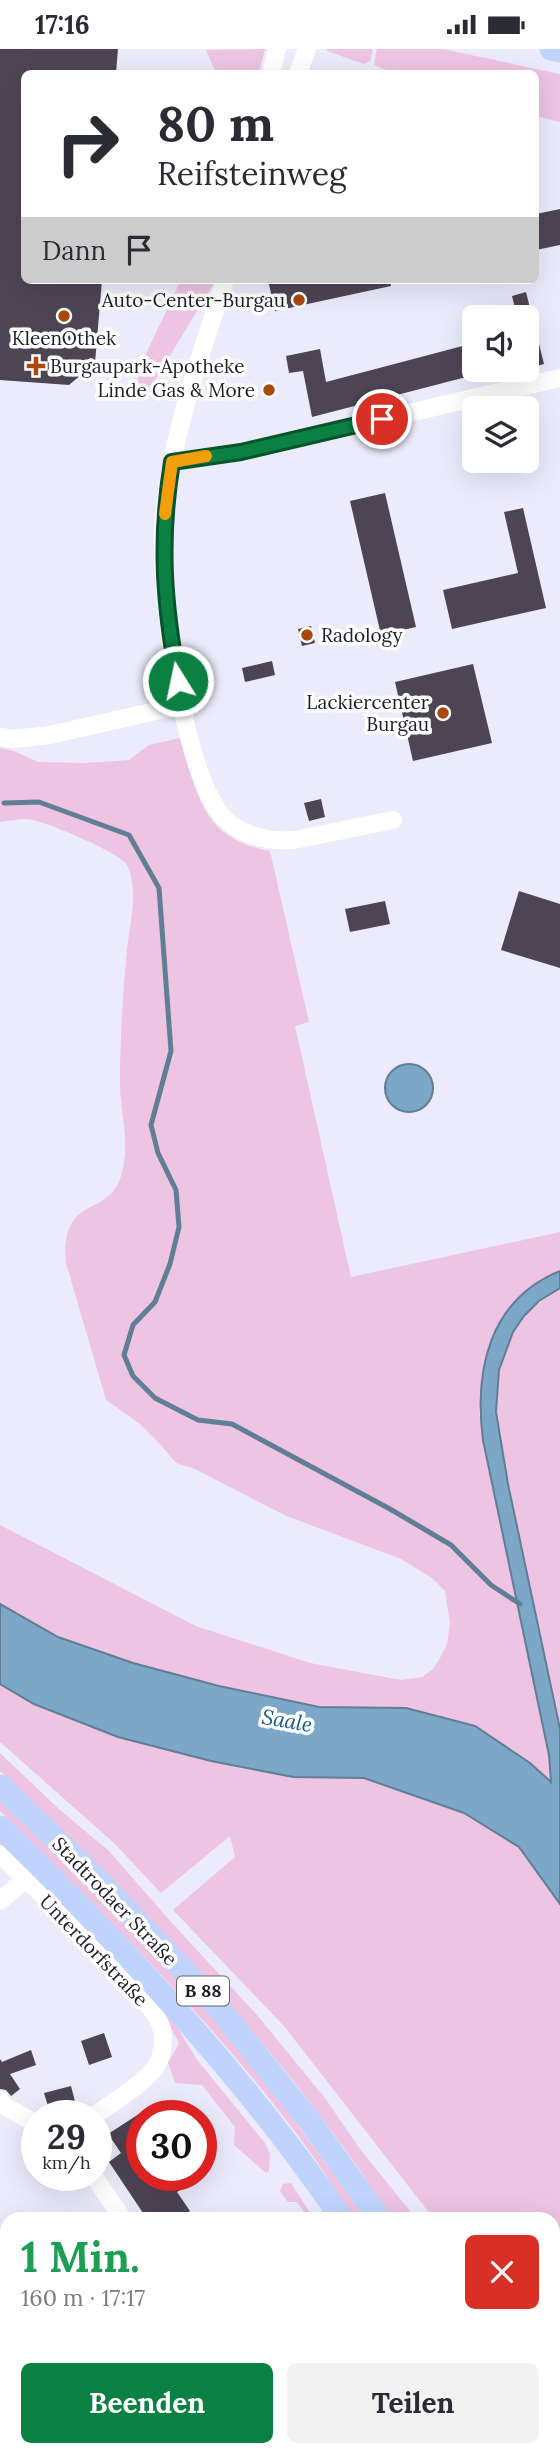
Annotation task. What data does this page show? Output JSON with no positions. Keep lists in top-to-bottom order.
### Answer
{
  "streets": {
    "main road": ["Stadtrodaer Straße", "B 88"],
    "street": ["Unterdorfstraße"]
  },
  "water": ["Saale"],
  "places": {
    "other": [
      "Auto-Center-Burgau",
      "KleenOthek",
      "Linde Gas & More",
      "Radology",
      "Lackiercenter Burgau"
    ],
    "health": ["Burgaupark-Apotheke"]
  },
  "page": {
    "status": "17:16",
    "turn": ["80 m", "Reifsteinweg"],
    "then": "Dann",
    "speed": "29 km/h",
    "limit": "30",
    "heading": ["1 Min.", "160 m · 17:17"],
    "buttons": ["Beenden", "Teilen"]
  }
}
